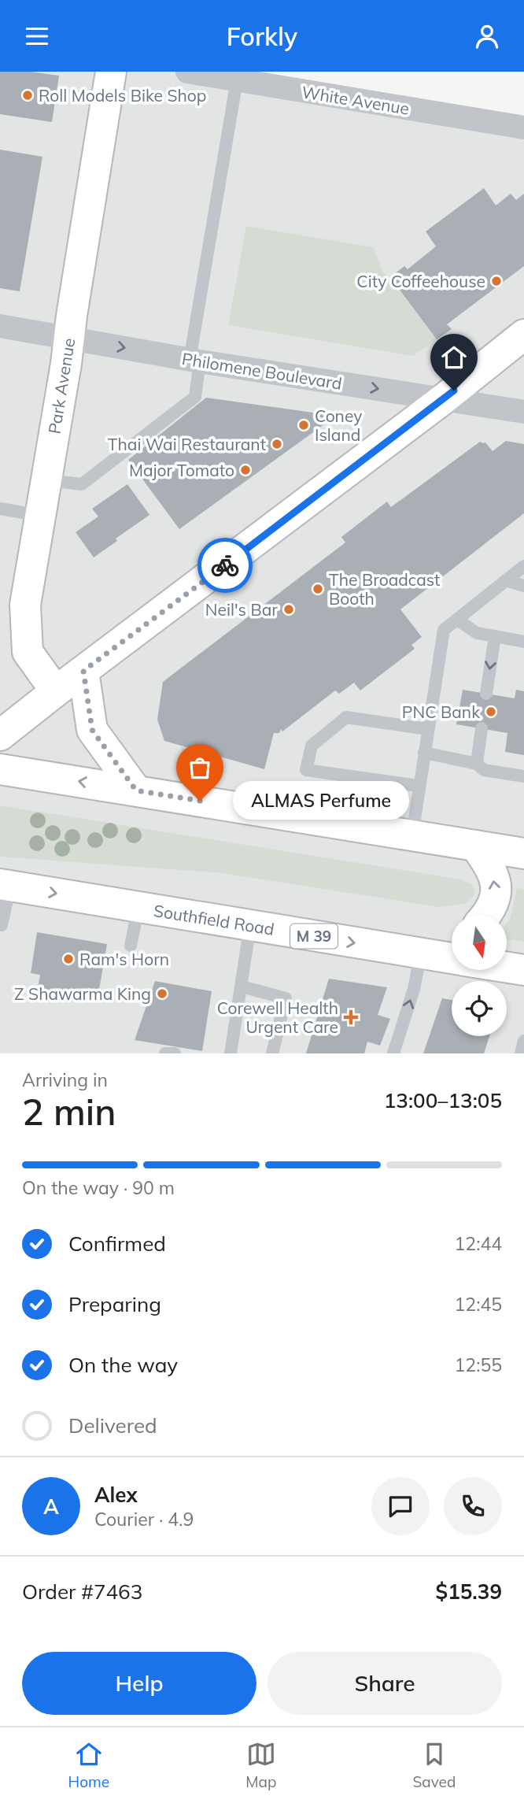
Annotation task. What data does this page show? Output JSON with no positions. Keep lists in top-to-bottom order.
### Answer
{
  "streets": {
    "main road": ["Park Avenue", "Southfield Road", "M 39"],
    "street": ["White Avenue", "Philomene Boulevard"]
  },
  "crossings": [
    ["Philomene Boulevard", "Park Avenue"]
  ],
  "one_way": ["Philomene Boulevard"],
  "places": {
    "other": [
      "Roll Models Bike Shop",
      "City Coffeehouse",
      "Coney Island",
      "Thai Wai Restaurant",
      "Major Tomato",
      "The Broadcast Booth",
      "Neil's Bar",
      "PNC Bank",
      "ALMAS Perfume",
      "Ram's Horn",
      "Z Shawarma King"
    ],
    "health": ["Corewell Health Urgent Care"]
  },
  "north": "bottom",
  "page": {
    "header": "Forkly",
    "bubble": "ALMAS Perfume",
    "heading": ["2 min", "Arriving in", "13:00–13:05"],
    "panel": [
      "Alex",
      "Courier · 4.9",
      "Order #7463",
      "$15.39"
    ],
    "bar": "On the way · 90 m",
    "list": [
      ["Confirmed", "12:44"],
      ["Preparing", "12:45"],
      ["On the way", "12:55"],
      "Delivered"
    ],
    "round": "A",
    "buttons": ["Help", "Share"],
    "tabs": ["Home", "Map", "Saved"]
  }
}
